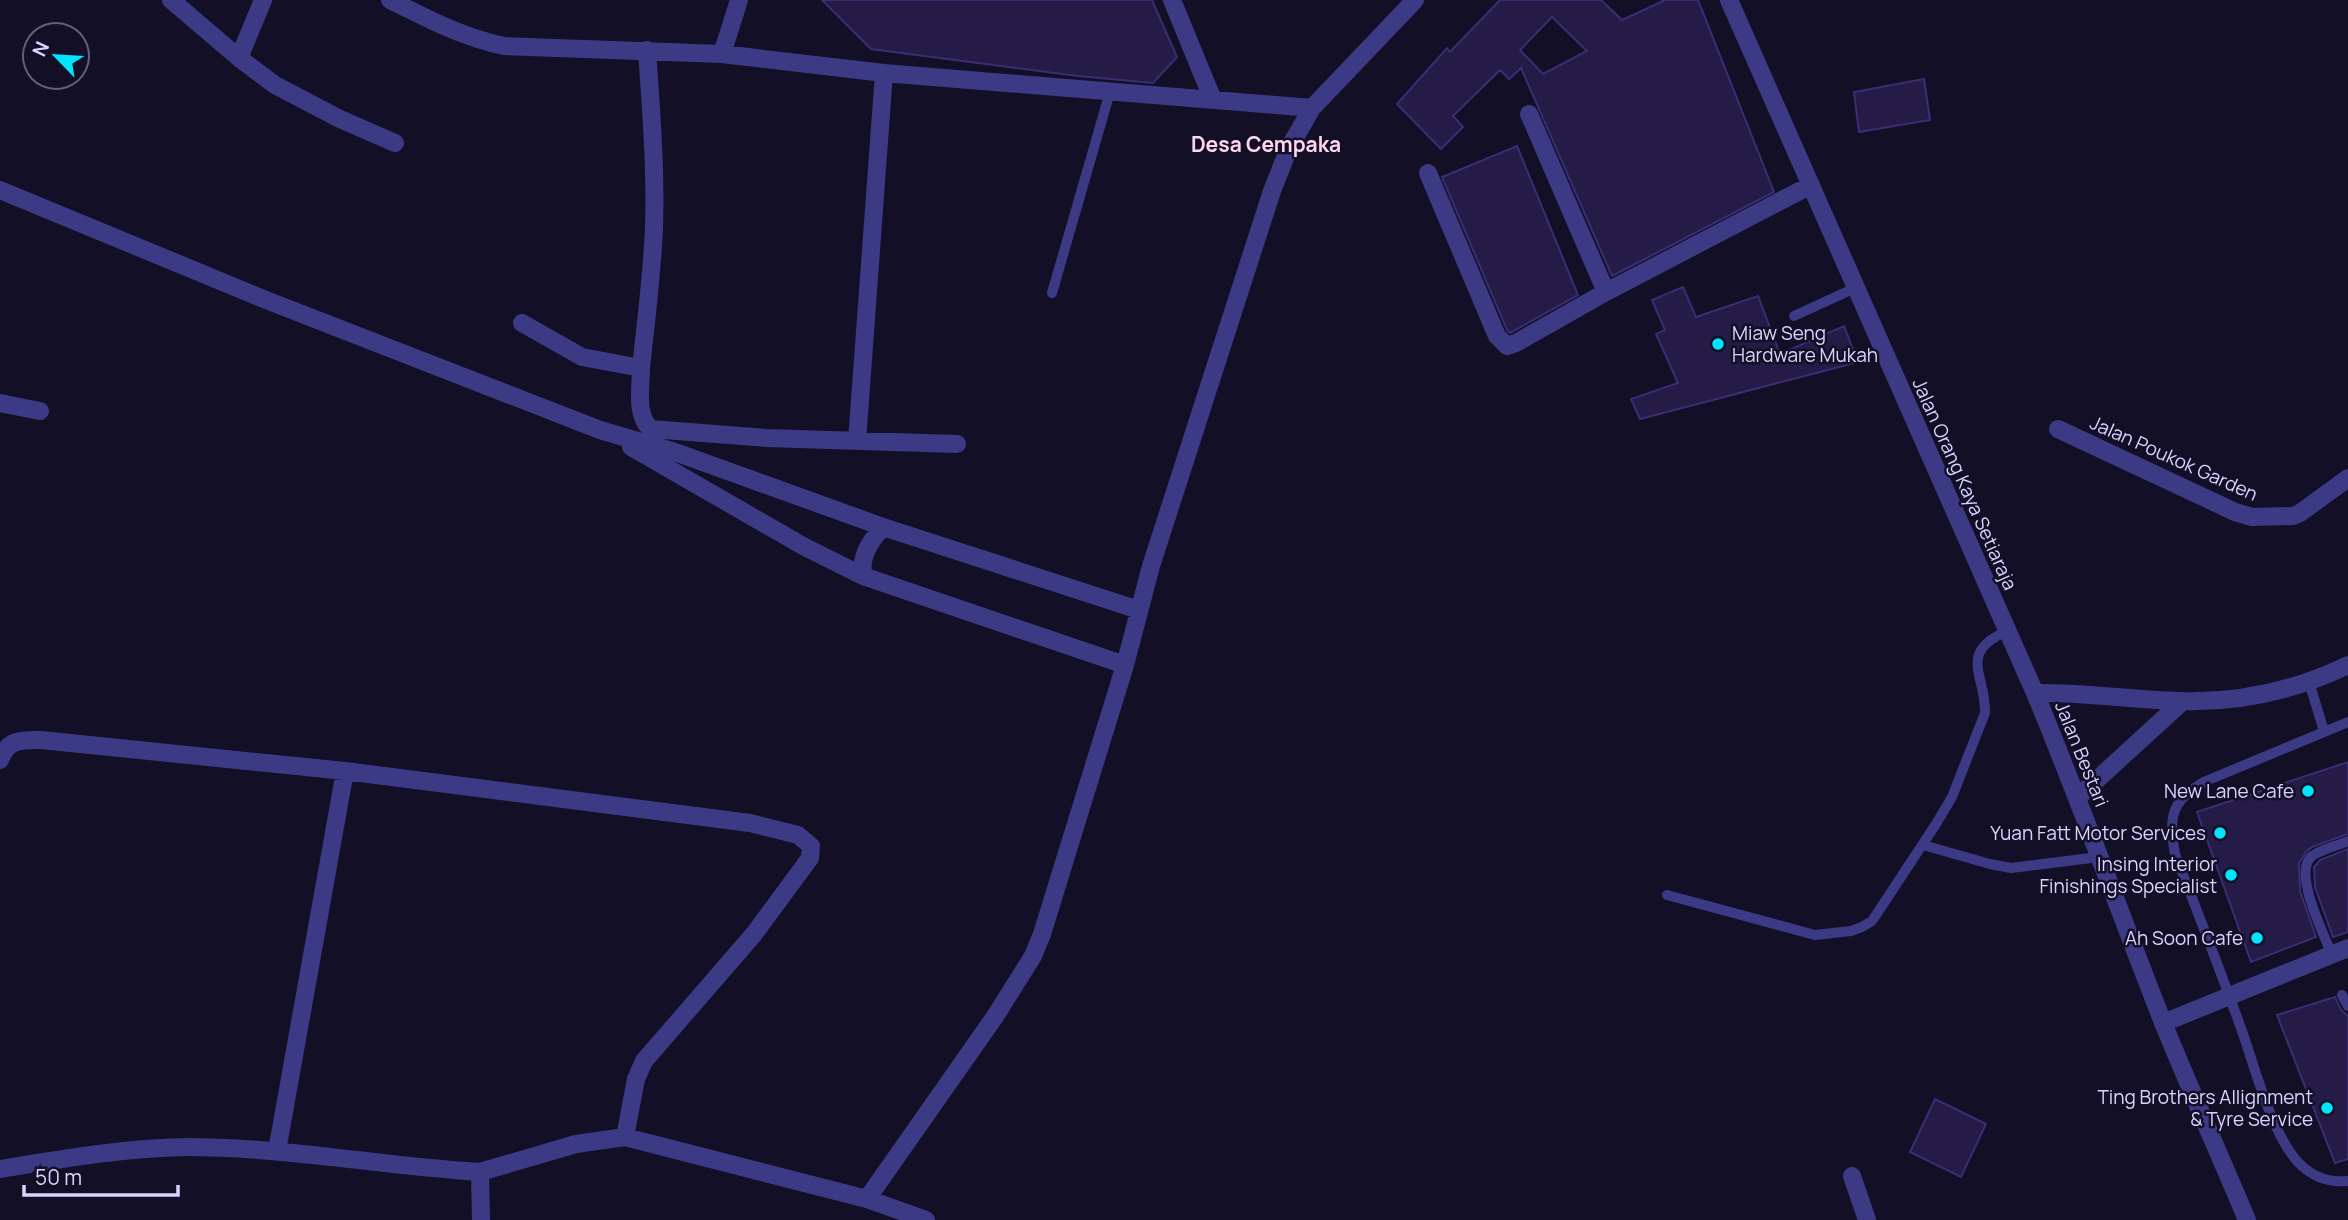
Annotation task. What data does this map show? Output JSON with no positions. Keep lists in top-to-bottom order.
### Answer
{
  "streets": {
    "street": ["Jalan Poukok Garden", "Jalan Orang Kaya Setiaraja", "Jalan Bestari"]
  },
  "crossings": [
    ["Jalan Orang Kaya Setiaraja", "Jalan Bestari"]
  ],
  "districts": ["Desa Cempaka"],
  "places": [
    "Miaw Seng Hardware Mukah",
    "New Lane Cafe",
    "Yuan Fatt Motor Services",
    "Insing Interior Finishings Specialist",
    "Ah Soon Cafe",
    "Ting Brothers Allignment & Tyre Service"
  ],
  "scale_bar": "50 m",
  "north": "top left"
}
